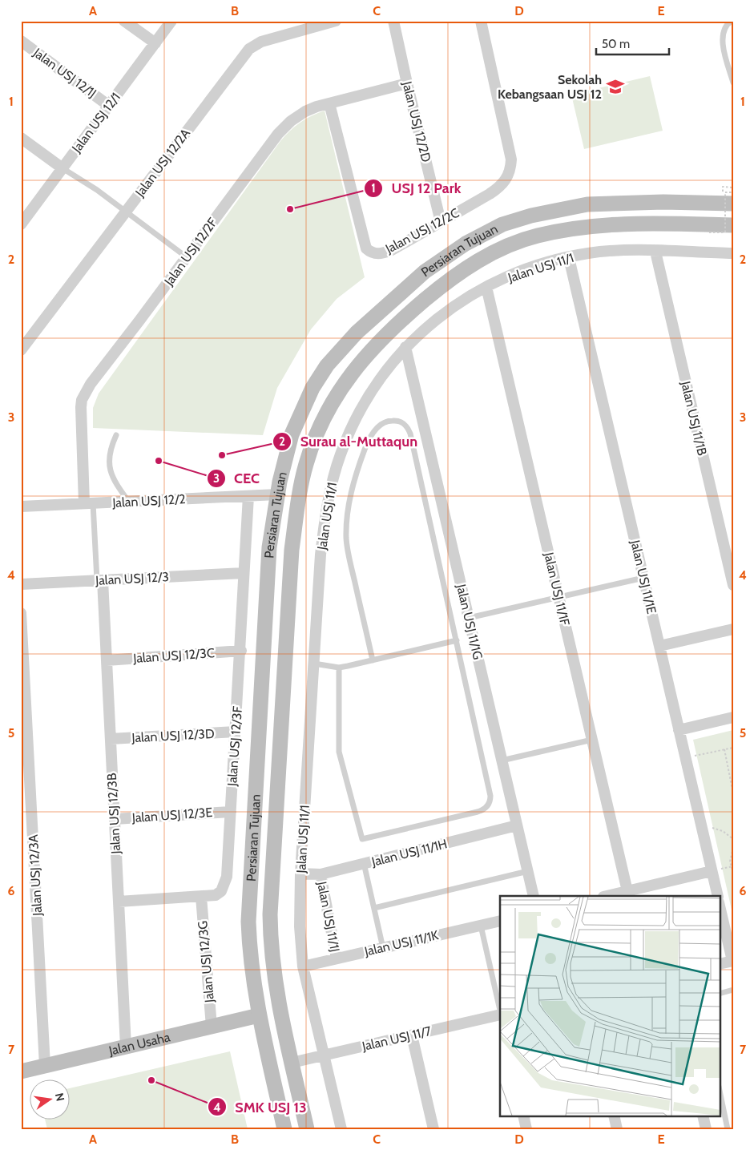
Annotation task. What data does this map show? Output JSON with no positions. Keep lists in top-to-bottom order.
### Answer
{
  "streets": {
    "main road": ["Persiaran Tujuan", "Jalan Usaha"],
    "street": [
      "Jalan USJ 12/1J",
      "Jalan USJ 12/2D",
      "Jalan USJ 12/1",
      "Jalan USJ 12/2A",
      "Jalan USJ 12/2C",
      "Jalan USJ 12/2F",
      "Jalan USJ 11/1",
      "Jalan USJ 11/1B",
      "Jalan USJ 12/2",
      "Jalan USJ 11/1E",
      "Jalan USJ 12/3",
      "Jalan USJ 11/1F",
      "Jalan USJ 11/1G",
      "Jalan USJ 12/3C",
      "Jalan USJ 12/3D",
      "Jalan USJ 12/3F",
      "Jalan USJ 12/3B",
      "Jalan USJ 12/3E",
      "Jalan USJ 11/1H",
      "Jalan USJ 12/3A",
      "Jalan USJ 11/1J",
      "Jalan USJ 11/1K",
      "Jalan USJ 12/3G",
      "Jalan USJ 11/7"
    ]
  },
  "crossings": [
    ["Jalan USJ 12/1J", "Jalan USJ 12/1"],
    ["Jalan USJ 12/2D", "Jalan USJ 12/2C"],
    ["Jalan USJ 12/2D", "Jalan USJ 12/2F"],
    ["Jalan USJ 12/2C", "Jalan USJ 12/2F"],
    ["Persiaran Tujuan", "Jalan USJ 12/2"],
    ["Persiaran Tujuan", "Jalan USJ 11/7"],
    ["Persiaran Tujuan", "Jalan Usaha"],
    ["Jalan USJ 12/2F", "Jalan USJ 12/2"],
    ["Jalan USJ 11/1", "Jalan USJ 11/1B"],
    ["Jalan USJ 11/1", "Jalan USJ 11/1E"],
    ["Jalan USJ 11/1", "Jalan USJ 11/1F"],
    ["Jalan USJ 11/1", "Jalan USJ 11/1G"],
    ["Jalan USJ 11/1", "Jalan USJ 11/1H"],
    ["Jalan USJ 11/1", "Jalan USJ 11/1K"],
    ["Jalan USJ 11/1", "Jalan USJ 11/7"],
    ["Jalan USJ 12/2", "Jalan USJ 12/3F"],
    ["Jalan USJ 12/3", "Jalan USJ 12/3F"],
    ["Jalan USJ 12/3", "Jalan USJ 12/3B"],
    ["Jalan USJ 11/1G", "Jalan USJ 11/1H"],
    ["Jalan USJ 12/3C", "Jalan USJ 12/3F"],
    ["Jalan USJ 12/3C", "Jalan USJ 12/3B"],
    ["Jalan USJ 12/3D", "Jalan USJ 12/3F"],
    ["Jalan USJ 12/3D", "Jalan USJ 12/3B"],
    ["Jalan USJ 12/3F", "Jalan USJ 12/3B"],
    ["Jalan USJ 12/3F", "Jalan USJ 12/3E"],
    ["Jalan USJ 12/3F", "Jalan USJ 12/3G"],
    ["Jalan USJ 12/3B", "Jalan USJ 12/3E"],
    ["Jalan USJ 12/3B", "Jalan Usaha"],
    ["Jalan USJ 11/1H", "Jalan USJ 11/1J"],
    ["Jalan USJ 12/3A", "Jalan Usaha"],
    ["Jalan USJ 11/1J", "Jalan USJ 11/1K"],
    ["Jalan USJ 12/3G", "Jalan Usaha"]
  ],
  "places": {
    "school or university": ["Sekolah Kebangsaan USJ 12"],
    "other": [
      "USJ 12 Park",
      "Surau al-Muttaqun",
      "CEC",
      "SMK USJ 13"
    ]
  },
  "scale_bar": "50 m",
  "north": "right",
  "grid": {
    "columns": [
      "A",
      "B",
      "C",
      "D",
      "E"
    ],
    "rows": [
      "1",
      "2",
      "3",
      "4",
      "5",
      "6",
      "7"
    ]
  }
}
